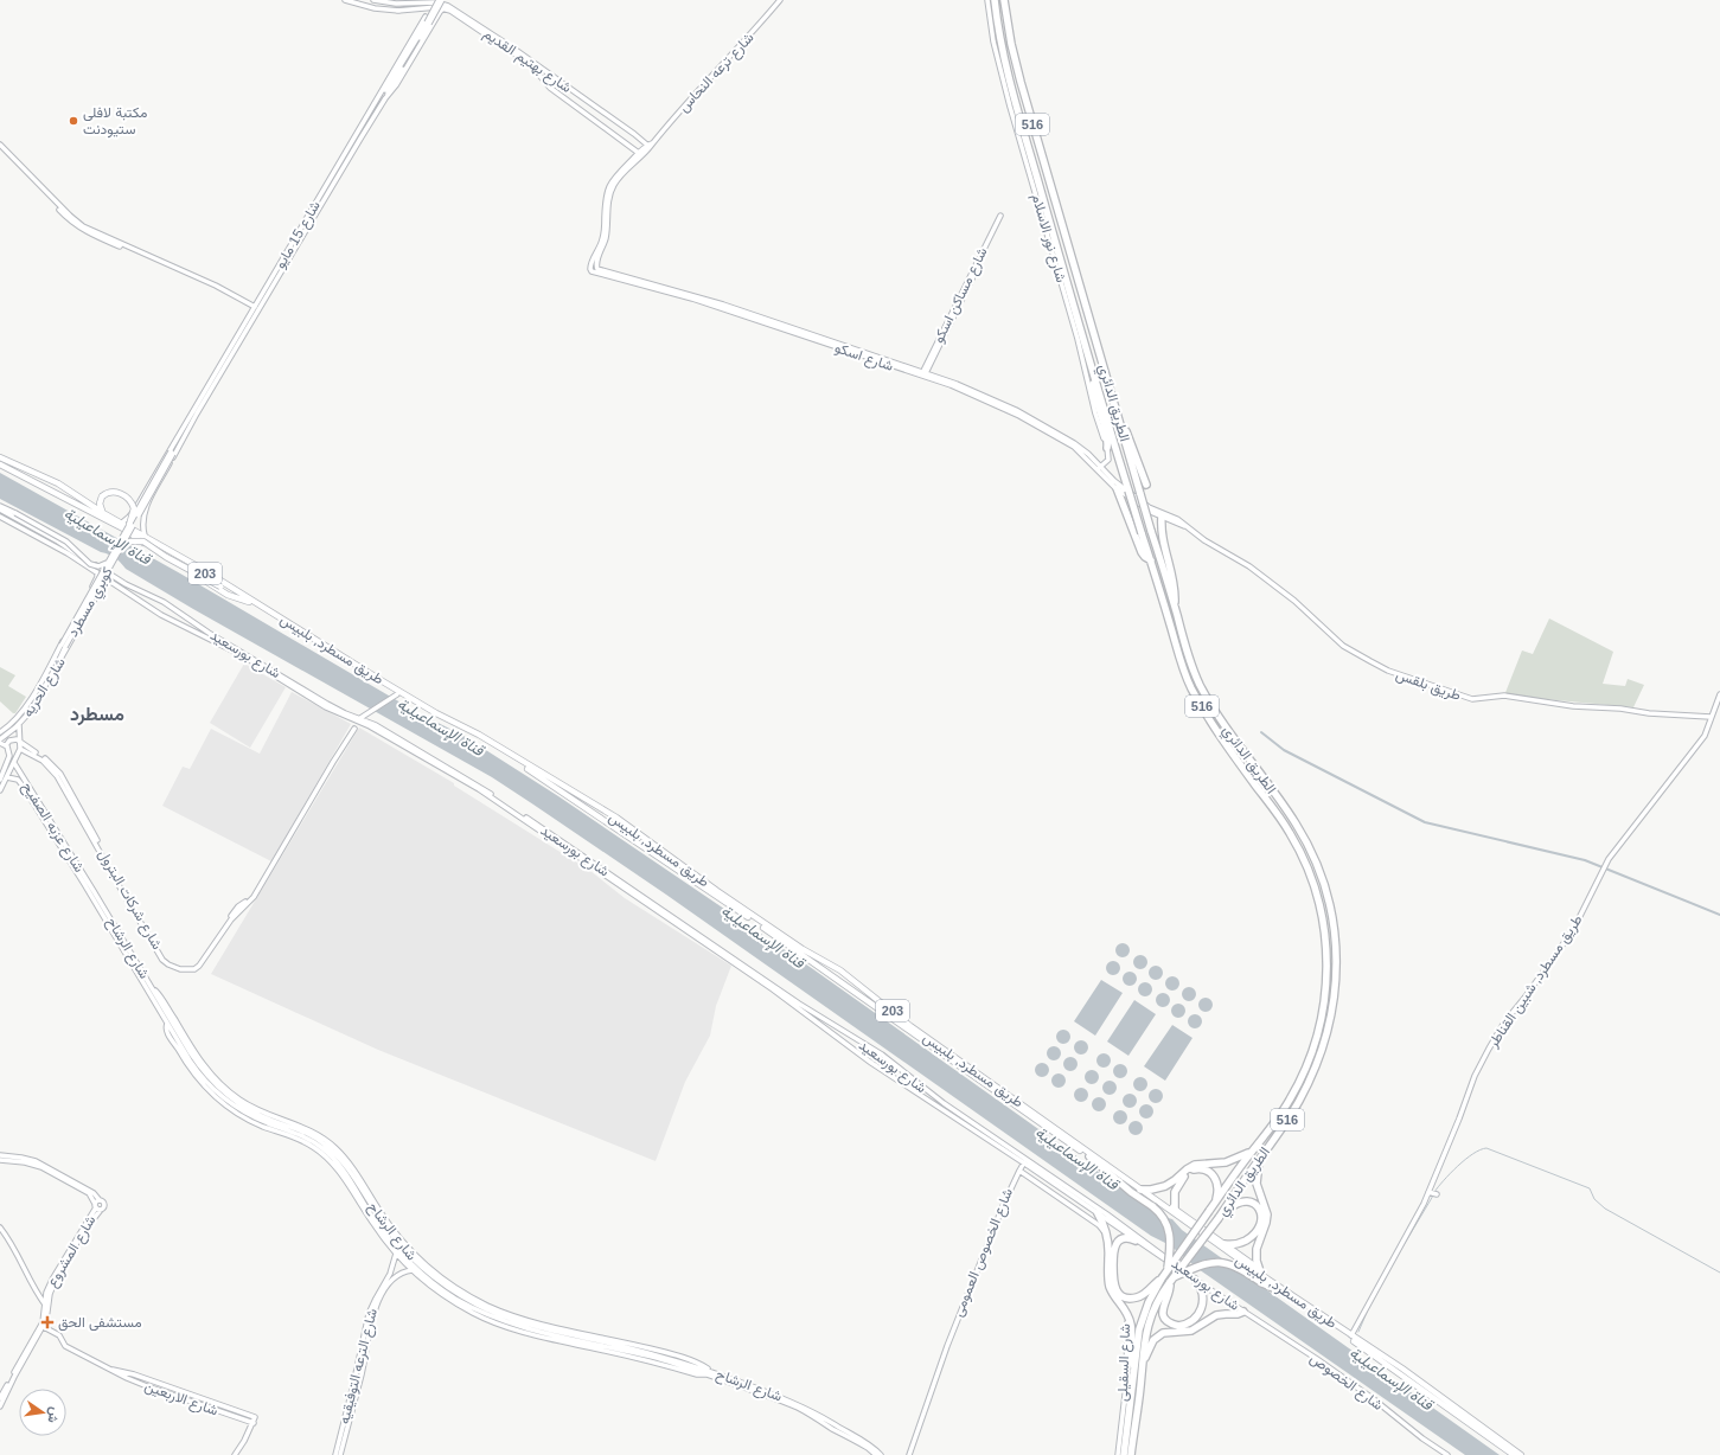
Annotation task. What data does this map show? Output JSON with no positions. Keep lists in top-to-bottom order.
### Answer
{
  "streets": {
    "highway": ["516", "الطريق الدائري"],
    "main road": [
      "شارع بهتيم القديم",
      "شارع ترعه النحاس",
      "شارع 15 مايو",
      "شارع نور الاسلام",
      "شارع مساكن اسكو",
      "شارع اسكو",
      "203",
      "كوبري مسطرد",
      "طريق مسطرد, بلبيس",
      "شارع بورسعيد",
      "طريق بلقس",
      "شارع الحريه",
      "شارع عزبه الصفيح",
      "شارع شركات البترول",
      "شارع الرشاح",
      "طريق مسطرد, شبين القناطر",
      "شارع المشروع",
      "شارع الخصوص العمومى",
      "شارع السقيلى",
      "شارع الترعه التوفيقيه",
      "شارع الخصوص",
      "شارع الاربعين"
    ]
  },
  "crossings": [
    ["شارع بهتيم القديم", "شارع ترعه النحاس"],
    ["شارع بهتيم القديم", "شارع 15 مايو"],
    ["شارع ترعه النحاس", "شارع اسكو"],
    ["شارع 15 مايو", "203"],
    ["شارع 15 مايو", "كوبري مسطرد"],
    ["شارع مساكن اسكو", "شارع اسكو"],
    ["203", "طريق مسطرد, بلبيس"],
    ["كوبري مسطرد", "شارع الحريه"],
    ["طريق مسطرد, بلبيس", "طريق مسطرد, شبين القناطر"],
    ["شارع بورسعيد", "شارع الحريه"],
    ["شارع بورسعيد", "شارع الخصوص العمومى"],
    ["شارع بورسعيد", "شارع الخصوص"],
    ["طريق بلقس", "طريق مسطرد, شبين القناطر"],
    ["شارع عزبه الصفيح", "شارع الرشاح"],
    ["شارع المشروع", "شارع الاربعين"],
    ["شارع الخصوص العمومى", "شارع السقيلى"]
  ],
  "districts": ["مسطرد"],
  "water": ["قناة الإسماعيلية"],
  "places": {
    "other": ["مكتبة لافلى ستيودنت"],
    "health": ["مستشفى الحق"]
  },
  "north": "right"
}
